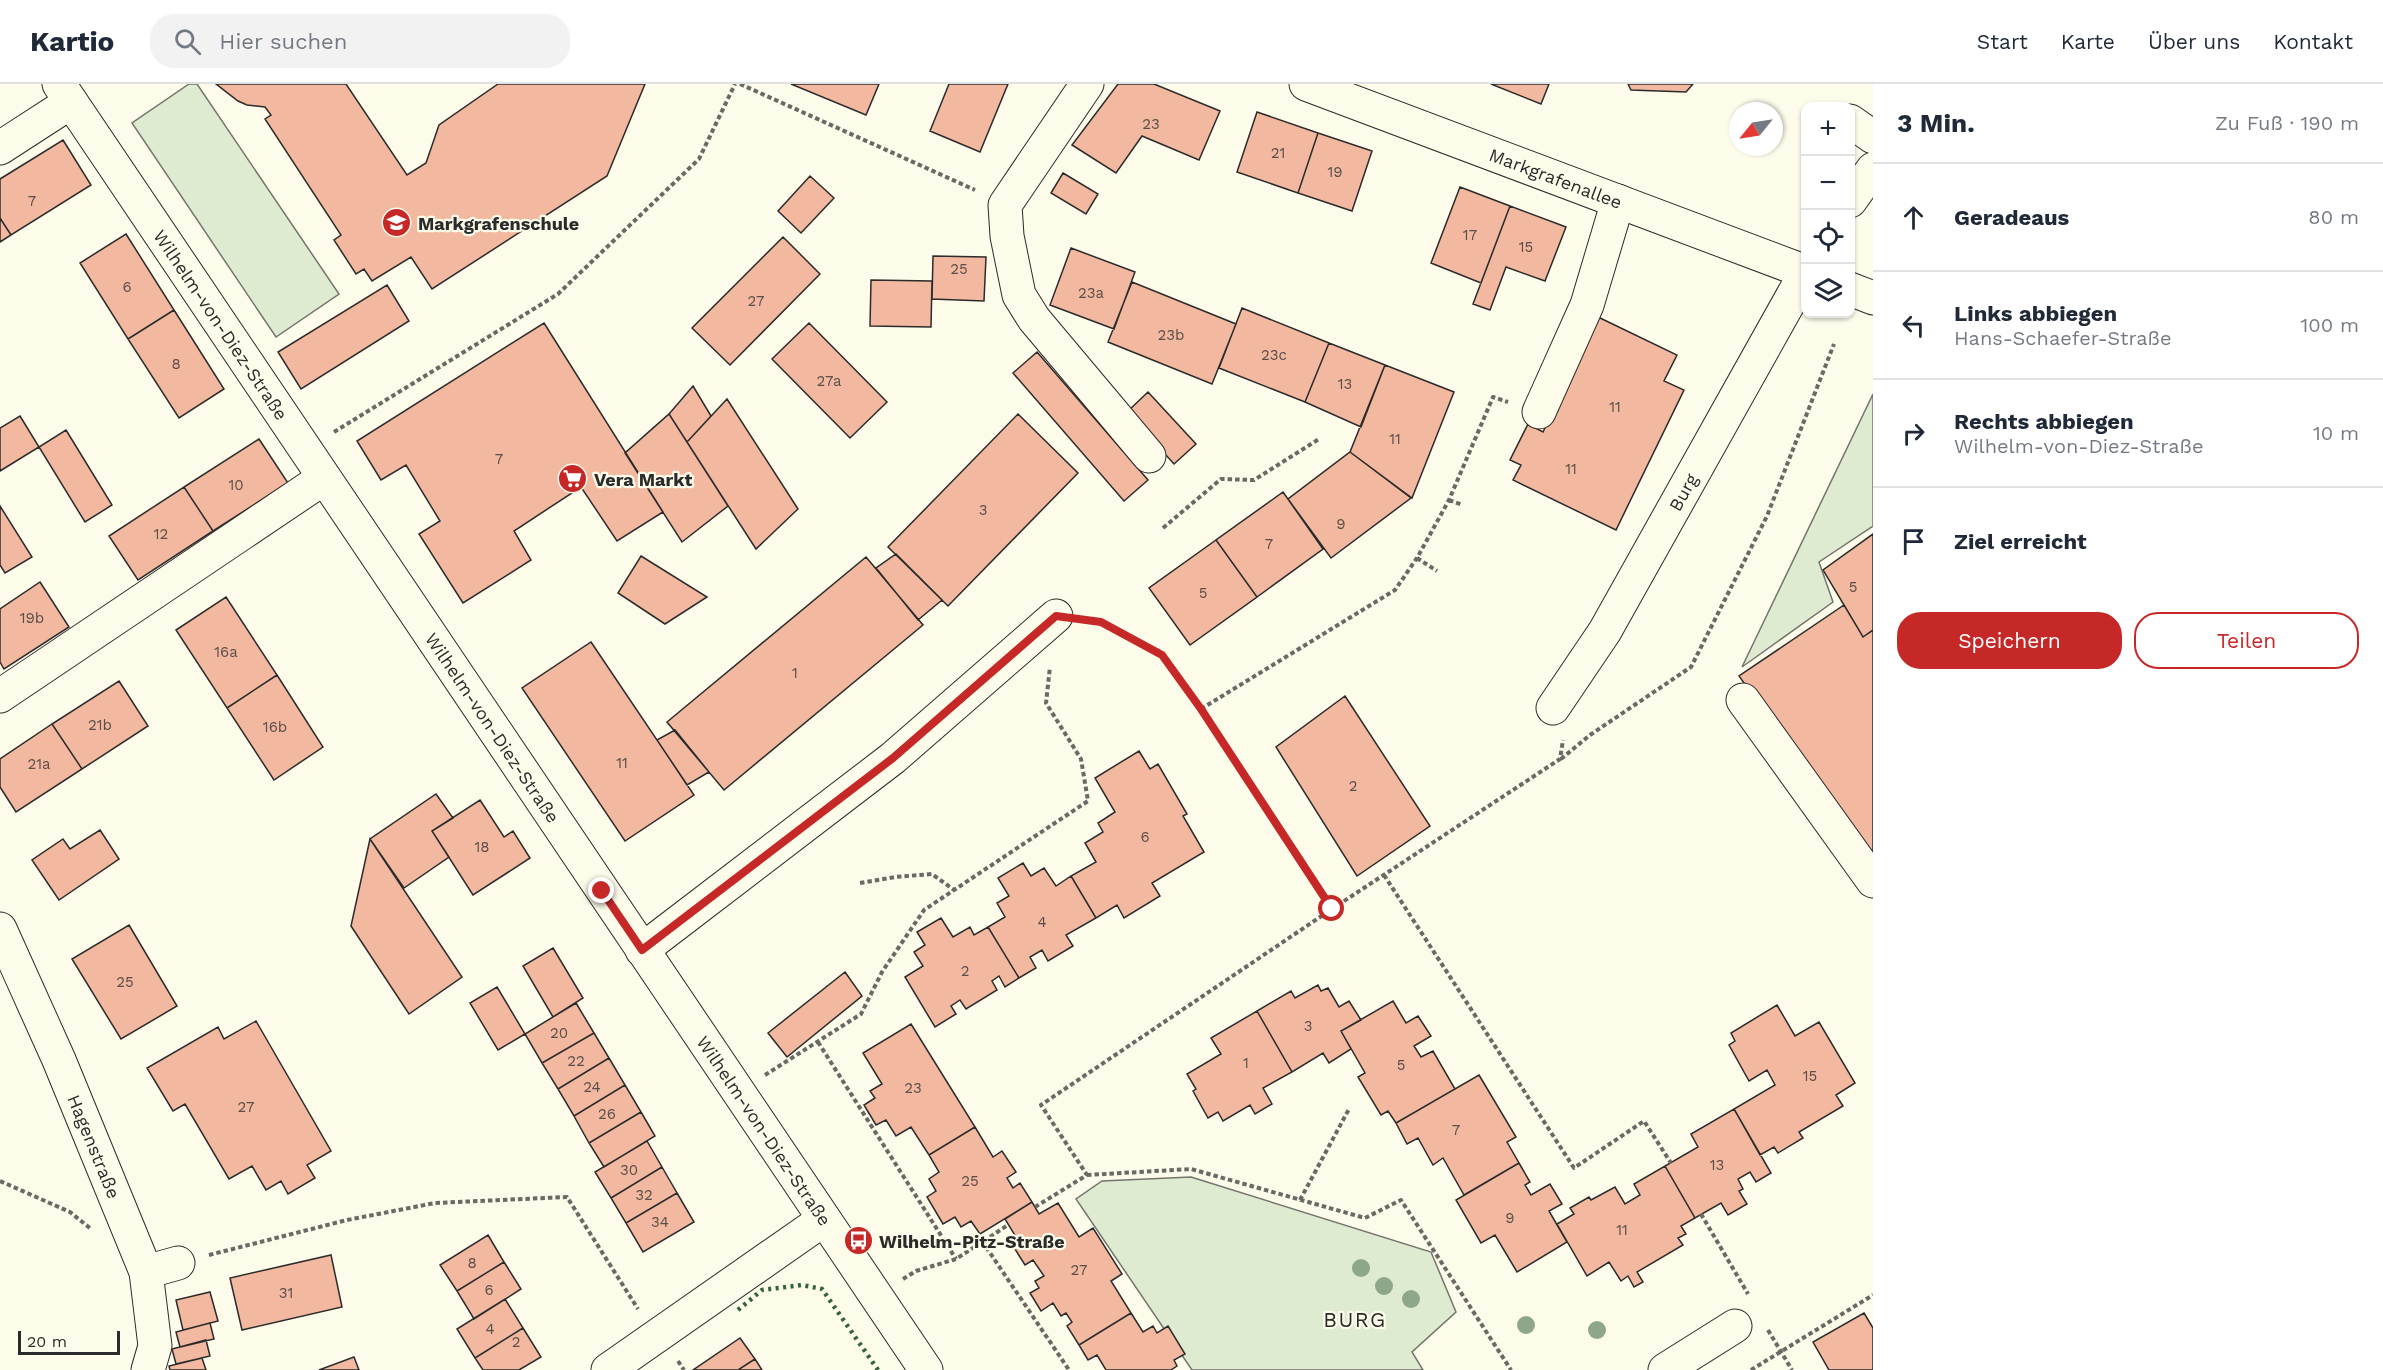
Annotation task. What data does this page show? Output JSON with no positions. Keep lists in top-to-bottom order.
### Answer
{
  "streets": {
    "street": [
      "Markgrafenallee",
      "Wilhelm-von-Diez-Straße",
      "Burg",
      "Hagenstraße"
    ]
  },
  "districts": ["BURG"],
  "places": {
    "school or university": ["Markgrafenschule"],
    "supermarket": ["Vera Markt"],
    "bus stop": ["Wilhelm-Pitz-Straße"]
  },
  "house_numbers": [
    "23",
    "21",
    "19",
    "7",
    "17",
    "15",
    "25",
    "6",
    "23a",
    "27",
    "23b",
    "23c",
    "8",
    "27a",
    "13",
    "11",
    "11",
    "7",
    "11",
    "10",
    "3",
    "9",
    "12",
    "7",
    "5",
    "5",
    "19b",
    "16a",
    "1",
    "21b",
    "16b",
    "11",
    "21a",
    "2",
    "6",
    "18",
    "4",
    "2",
    "25",
    "3",
    "20",
    "22",
    "1",
    "5",
    "15",
    "24",
    "23",
    "27",
    "26",
    "7",
    "13",
    "30",
    "25",
    "32",
    "9",
    "34",
    "11",
    "8",
    "27",
    "6",
    "31",
    "4",
    "2"
  ],
  "scale_bar": "20 m",
  "north": "bottom left",
  "page": {
    "header": "Kartio",
    "search": "Hier suchen",
    "nav": [
      "Start",
      "Karte",
      "Über uns",
      "Kontakt"
    ],
    "heading": ["3 Min.", "Zu Fuß · 190 m"],
    "map_buttons": ["+", "−"],
    "list": [
      ["Geradeaus", "80 m"],
      ["Links abbiegen", "Hans-Schaefer-Straße", "100 m"],
      ["Rechts abbiegen", "Wilhelm-von-Diez-Straße", "10 m"],
      "Ziel erreicht"
    ],
    "buttons": ["Speichern", "Teilen"],
    "scale": "20 m"
  }
}
